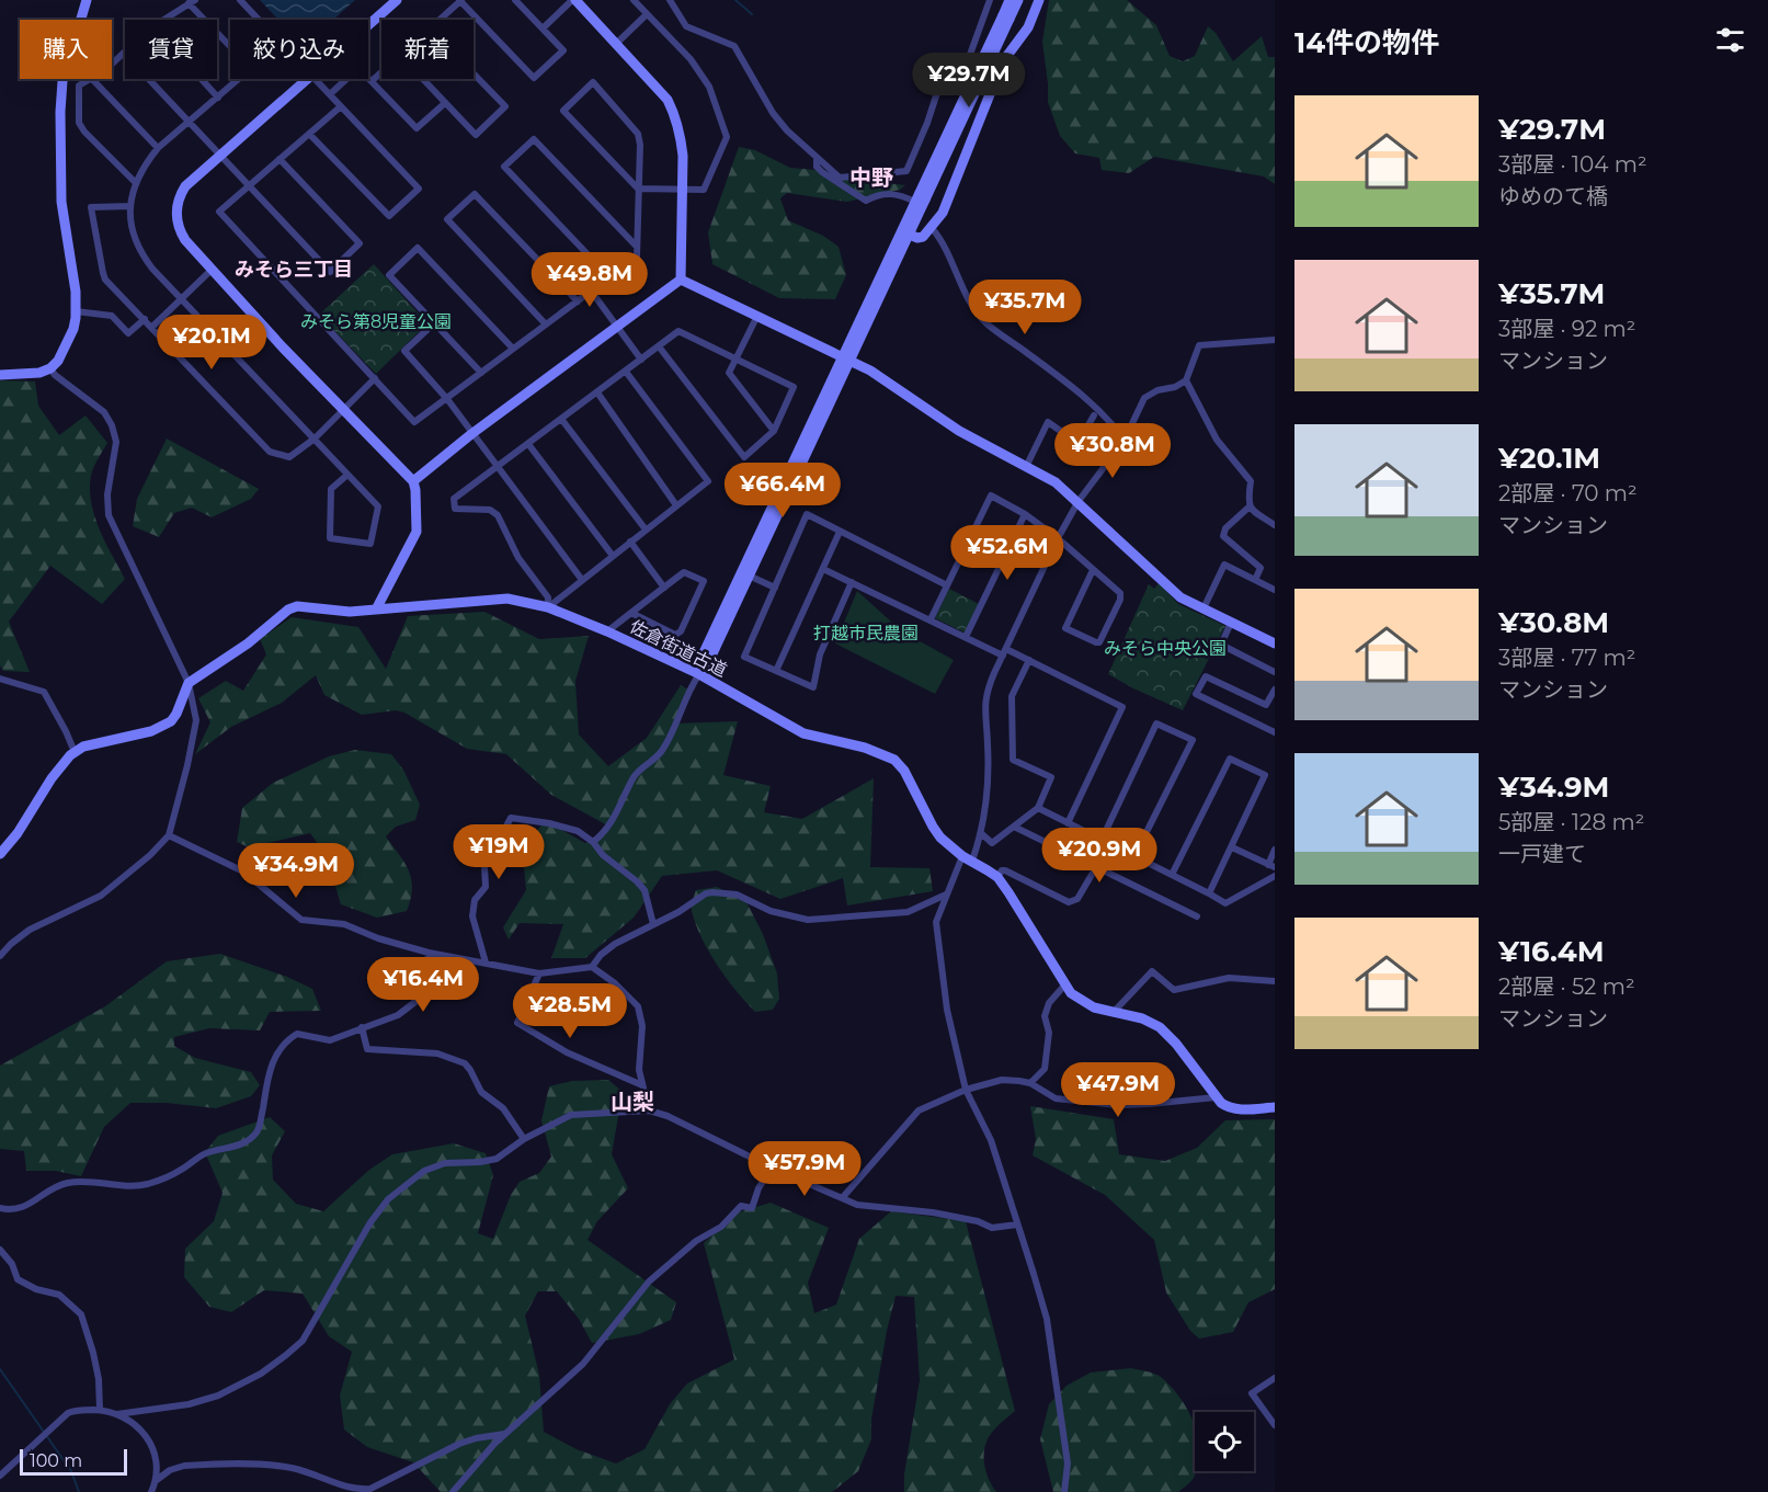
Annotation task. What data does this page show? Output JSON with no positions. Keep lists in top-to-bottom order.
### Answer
{
  "streets": {
    "street": ["佐倉街道古道"]
  },
  "districts": ["中野", "みそら三丁目", "山梨"],
  "parks": ["みそら第8児童公園", "打越市民農園", "みそら中央公園"],
  "scale_bar": "100 m",
  "page": {
    "heading": "14件の物件",
    "chip": [
      "購入",
      "賃貸",
      "絞り込み",
      "新着"
    ],
    "price": [
      "¥29.7M",
      "¥49.8M",
      "¥35.7M",
      "¥20.1M",
      "¥30.8M",
      "¥66.4M",
      "¥52.6M",
      "¥19M",
      "¥20.9M",
      "¥34.9M",
      "¥16.4M",
      "¥28.5M",
      "¥47.9M",
      "¥57.9M"
    ],
    "list": [
      {
        "name": "¥29.7M",
        "note": "3部屋 · 104 m² · ゆめのて橋"
      },
      {
        "name": "¥35.7M",
        "note": "3部屋 · 92 m² · マンション"
      },
      {
        "name": "¥20.1M",
        "note": "2部屋 · 70 m² · マンション"
      },
      {
        "name": "¥30.8M",
        "note": "3部屋 · 77 m² · マンション"
      },
      {
        "name": "¥34.9M",
        "note": "5部屋 · 128 m² · 一戸建て"
      },
      {
        "name": "¥16.4M",
        "note": "2部屋 · 52 m² · マンション"
      }
    ],
    "scale": "100 m"
  }
}
